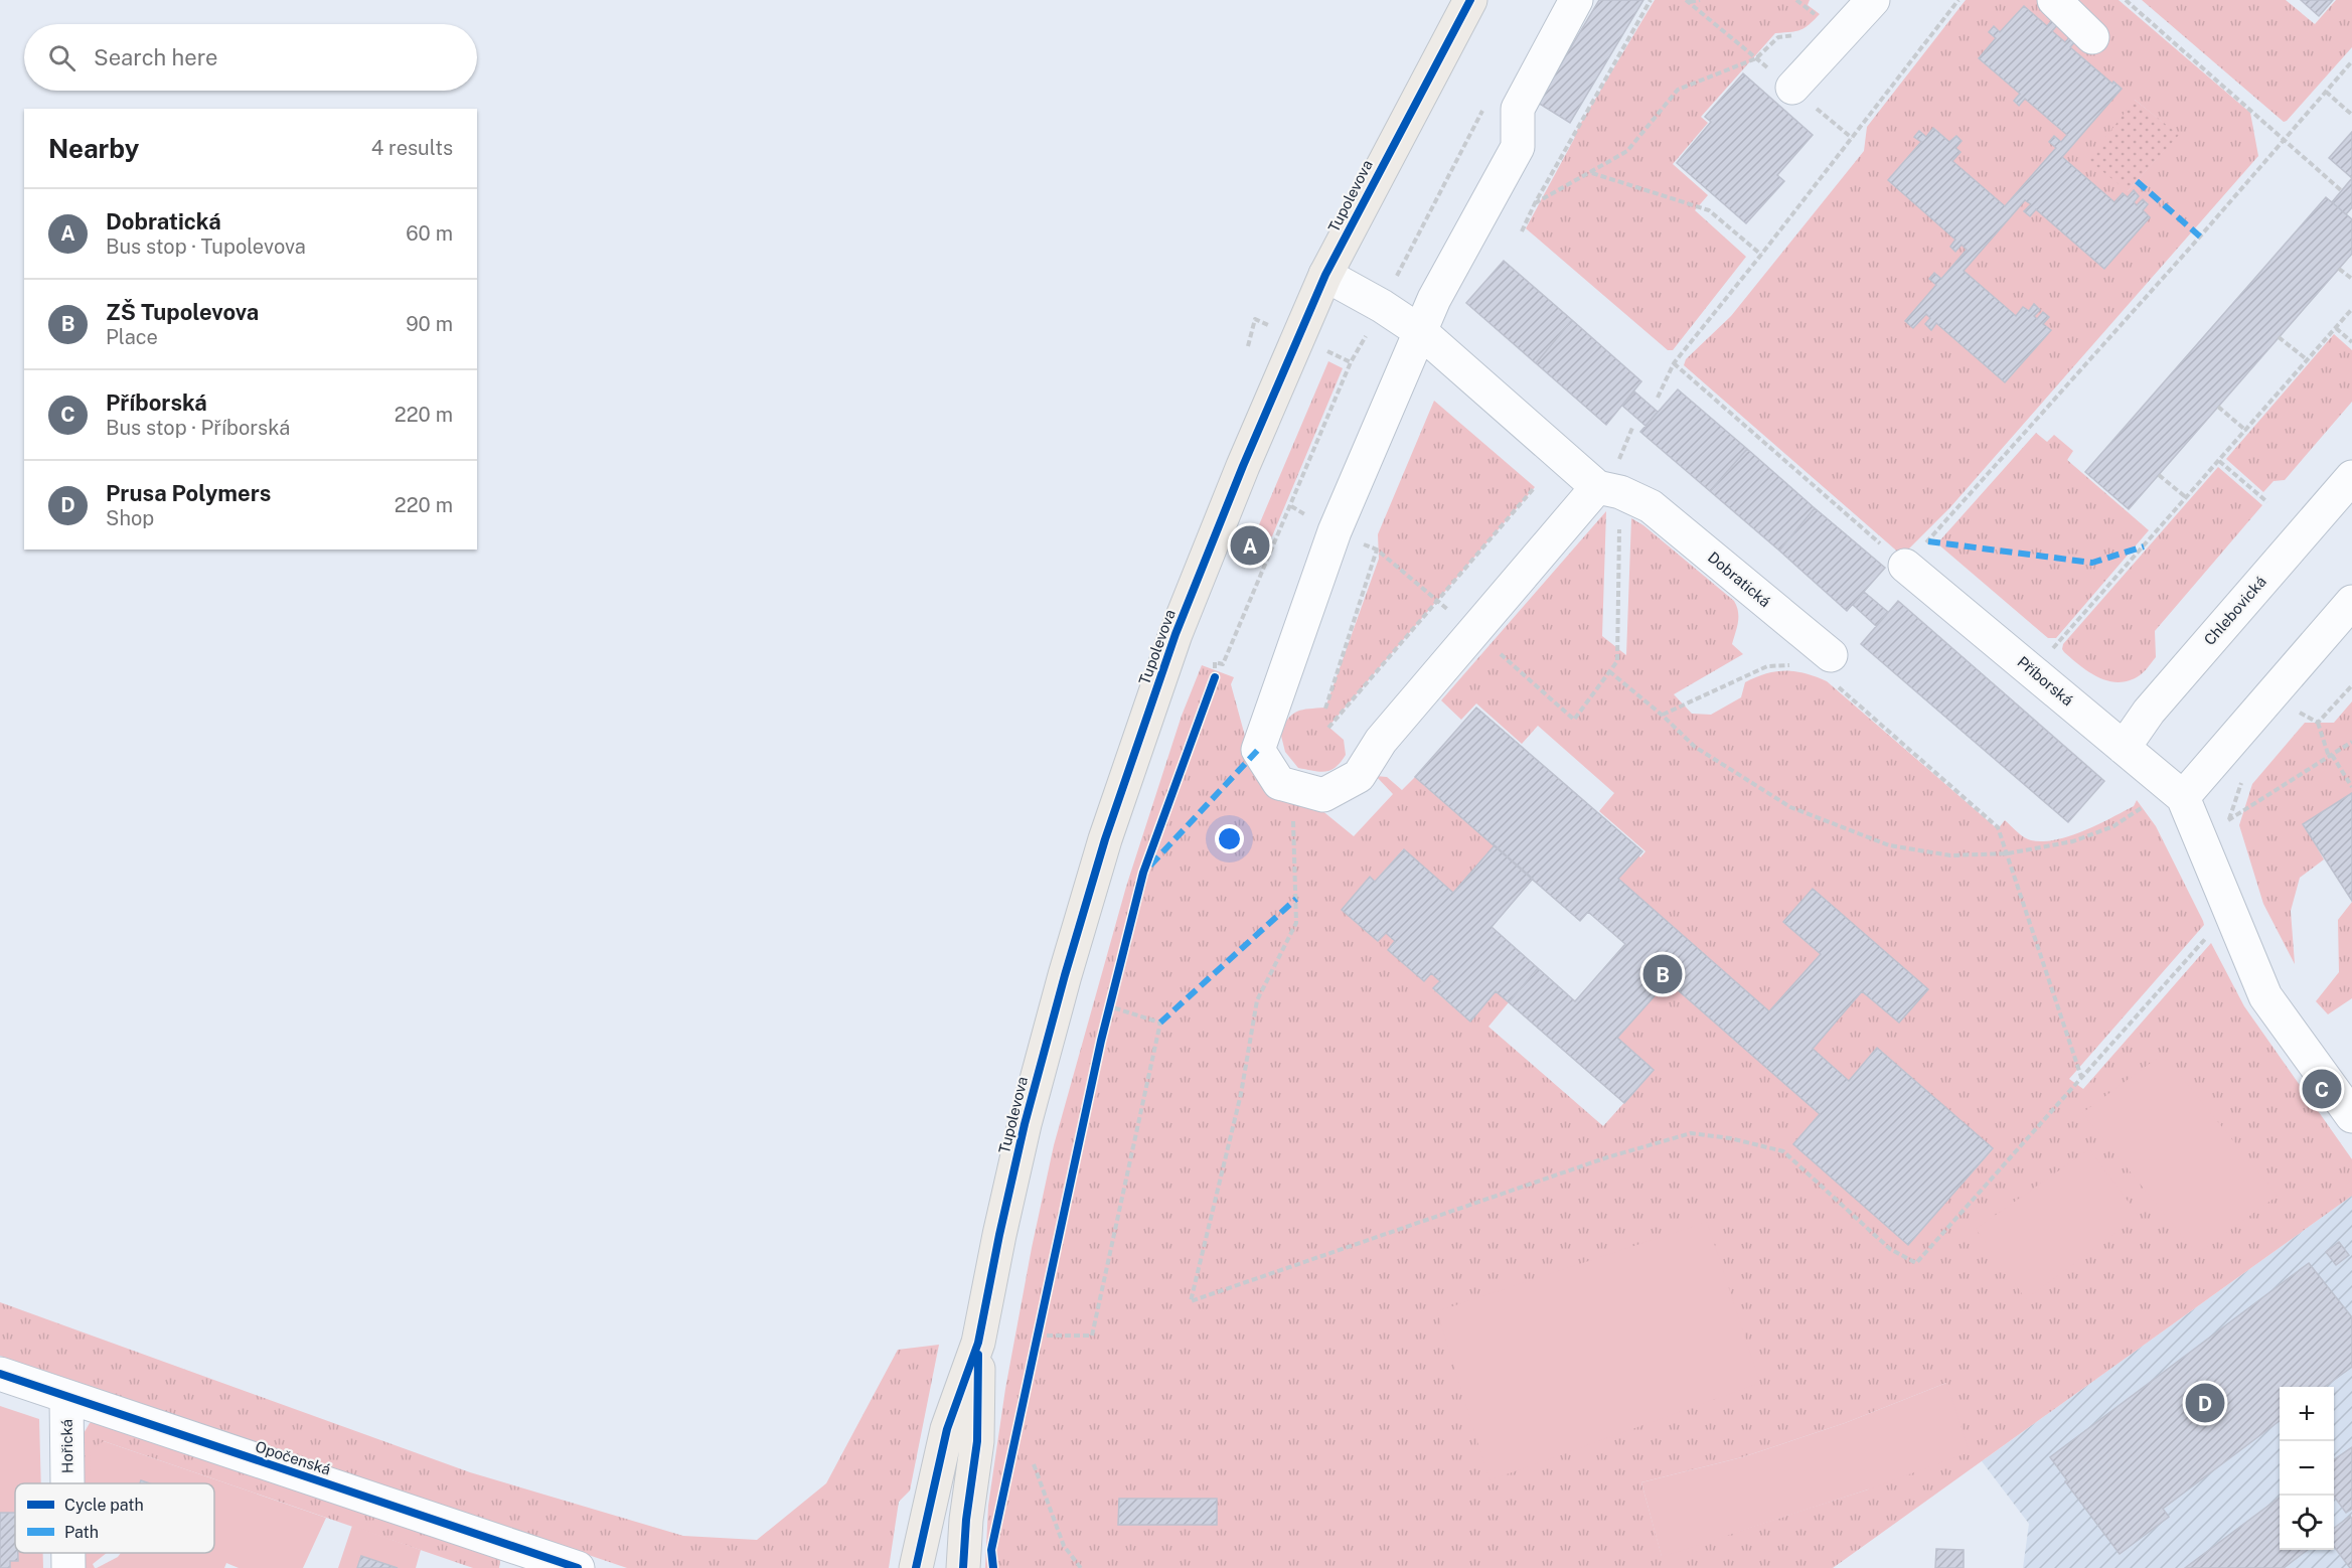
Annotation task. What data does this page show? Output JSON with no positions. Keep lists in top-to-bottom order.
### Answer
{
  "streets": {
    "main road": ["Tupolevova"],
    "street": [
      "Dobratická",
      "Chlebovická",
      "Příborská",
      "Hořická",
      "Opočenská"
    ]
  },
  "crossings": [
    ["Tupolevova", "Dobratická"],
    ["Chlebovická", "Příborská"],
    ["Hořická", "Opočenská"]
  ],
  "legend": ["Cycle path", "Path"],
  "page": {
    "search": "Search here",
    "heading": ["Nearby", "4 results"],
    "list": [
      {
        "mark": "A",
        "name": "Dobratická",
        "note": "Bus stop · Tupolevova",
        "value": "60 m"
      },
      {
        "mark": "B",
        "name": "ZŠ Tupolevova",
        "note": "Place",
        "value": "90 m"
      },
      {
        "mark": "C",
        "name": "Příborská",
        "note": "Bus stop · Příborská",
        "value": "220 m"
      },
      {
        "mark": "D",
        "name": "Prusa Polymers",
        "note": "Shop",
        "value": "220 m"
      }
    ],
    "pins": [
      "A",
      "B",
      "C",
      "D"
    ],
    "map_buttons": ["+", "−"]
  }
}
